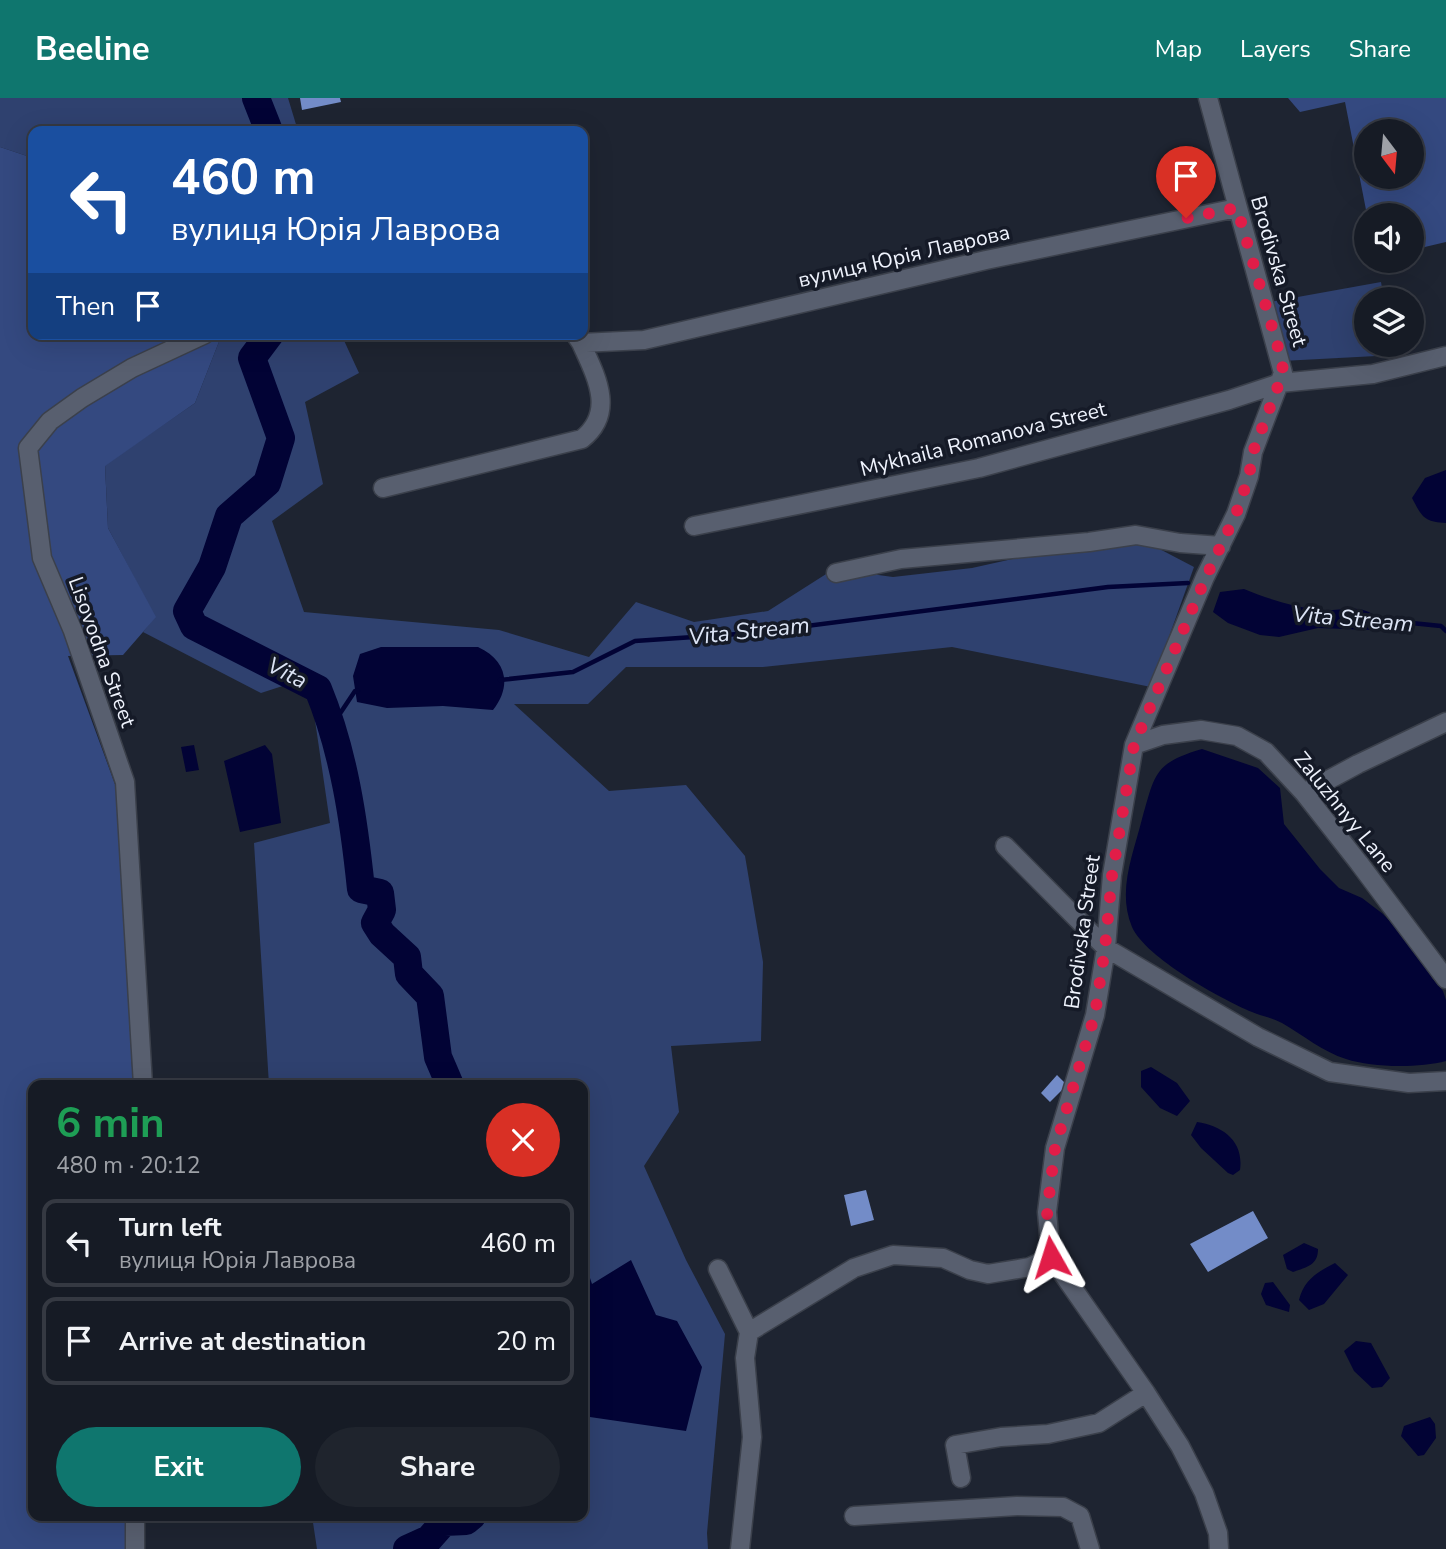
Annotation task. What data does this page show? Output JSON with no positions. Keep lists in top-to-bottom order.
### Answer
{
  "streets": {
    "street": [
      "вулиця Юрія Лаврова",
      "Brodivska Street",
      "Mykhaila Romanova Street",
      "Lisovodna Street",
      "Zaluzhnyy Lane"
    ]
  },
  "crossings": [
    ["вулиця Юрія Лаврова", "Brodivska Street"],
    ["Brodivska Street", "Mykhaila Romanova Street"],
    ["Brodivska Street", "Zaluzhnyy Lane"]
  ],
  "water": ["Vita Stream", "Vita"],
  "north": "bottom",
  "page": {
    "header": "Beeline",
    "nav": ["Map", "Layers", "Share"],
    "turn": ["460 m", "вулиця Юрія Лаврова"],
    "then": "Then",
    "heading": ["6 min", "480 m · 20:12"],
    "list": [
      {
        "name": "Turn left",
        "note": "вулиця Юрія Лаврова",
        "value": "460 m"
      },
      {
        "name": "Arrive at destination",
        "value": "20 m"
      }
    ],
    "buttons": ["Exit", "Share"]
  }
}
